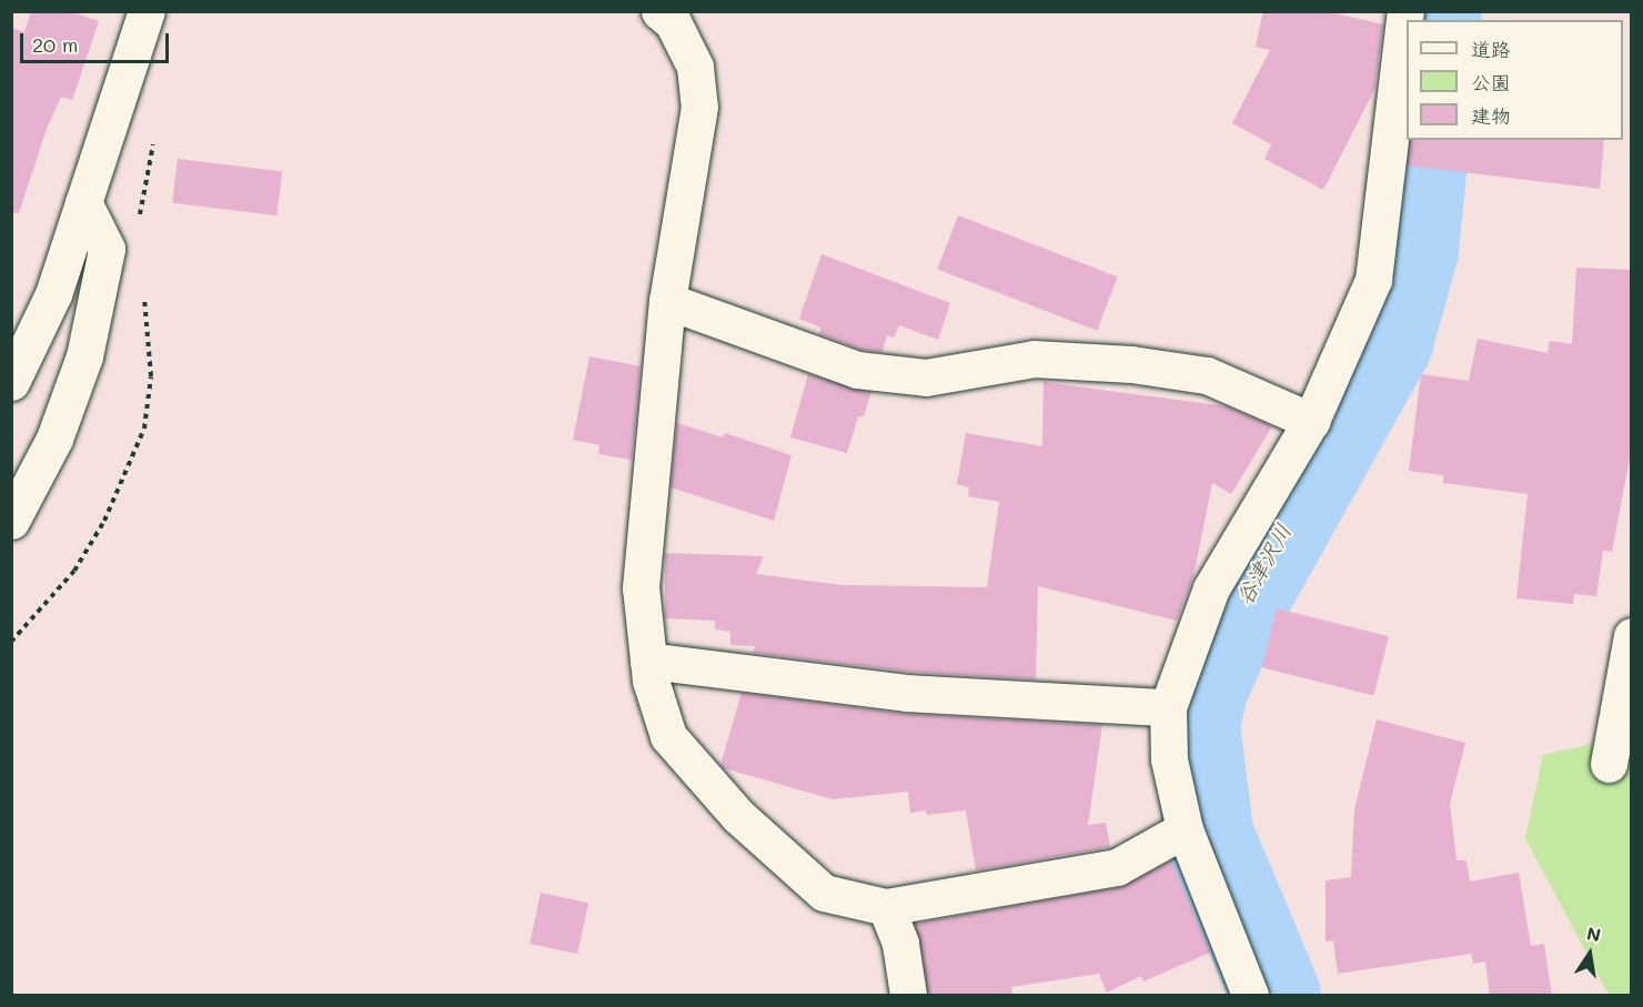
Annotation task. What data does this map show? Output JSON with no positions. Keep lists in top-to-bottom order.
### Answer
{
  "water": ["谷津沢川"],
  "legend": ["道路", "公園", "建物"],
  "scale_bar": "20 m",
  "north": "top"
}
